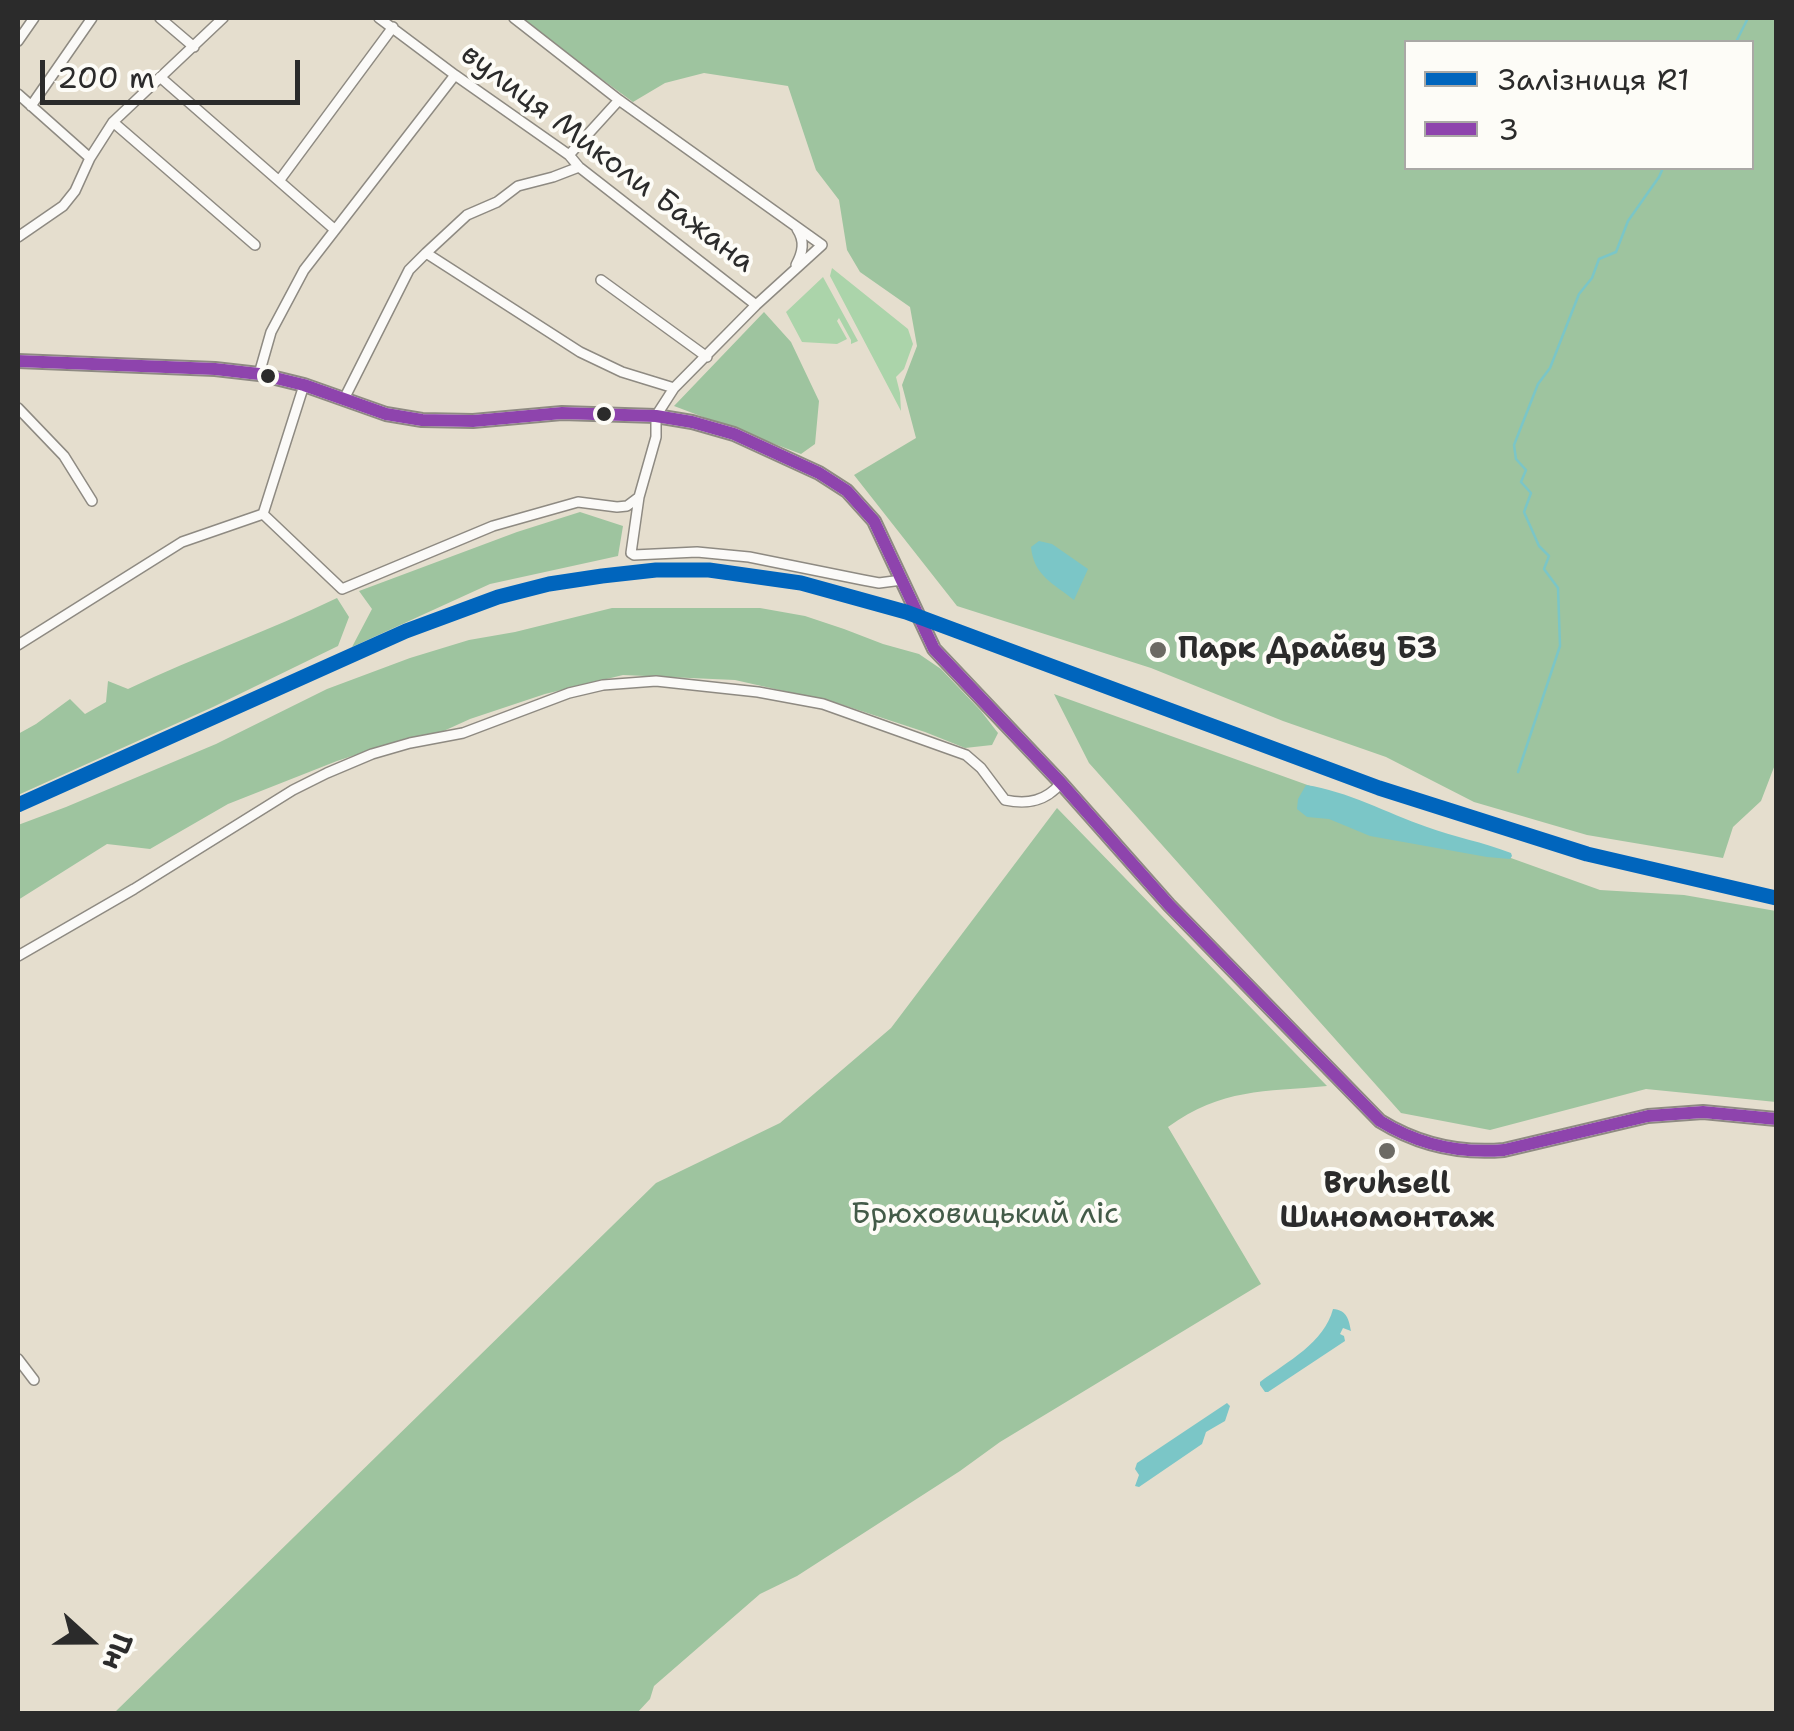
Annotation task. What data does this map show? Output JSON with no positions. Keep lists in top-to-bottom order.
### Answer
{
  "streets": {
    "street": ["вулиця Миколи Бажана"]
  },
  "parks": ["Брюховицький ліс"],
  "places": ["Парк Драйву Б3", "Bruhsell Шиномонтаж"],
  "lines": ["transit line 3", "rail line R1"],
  "legend": ["Залізниця R1", "3"],
  "scale_bar": "200 m",
  "north": "right"
}
